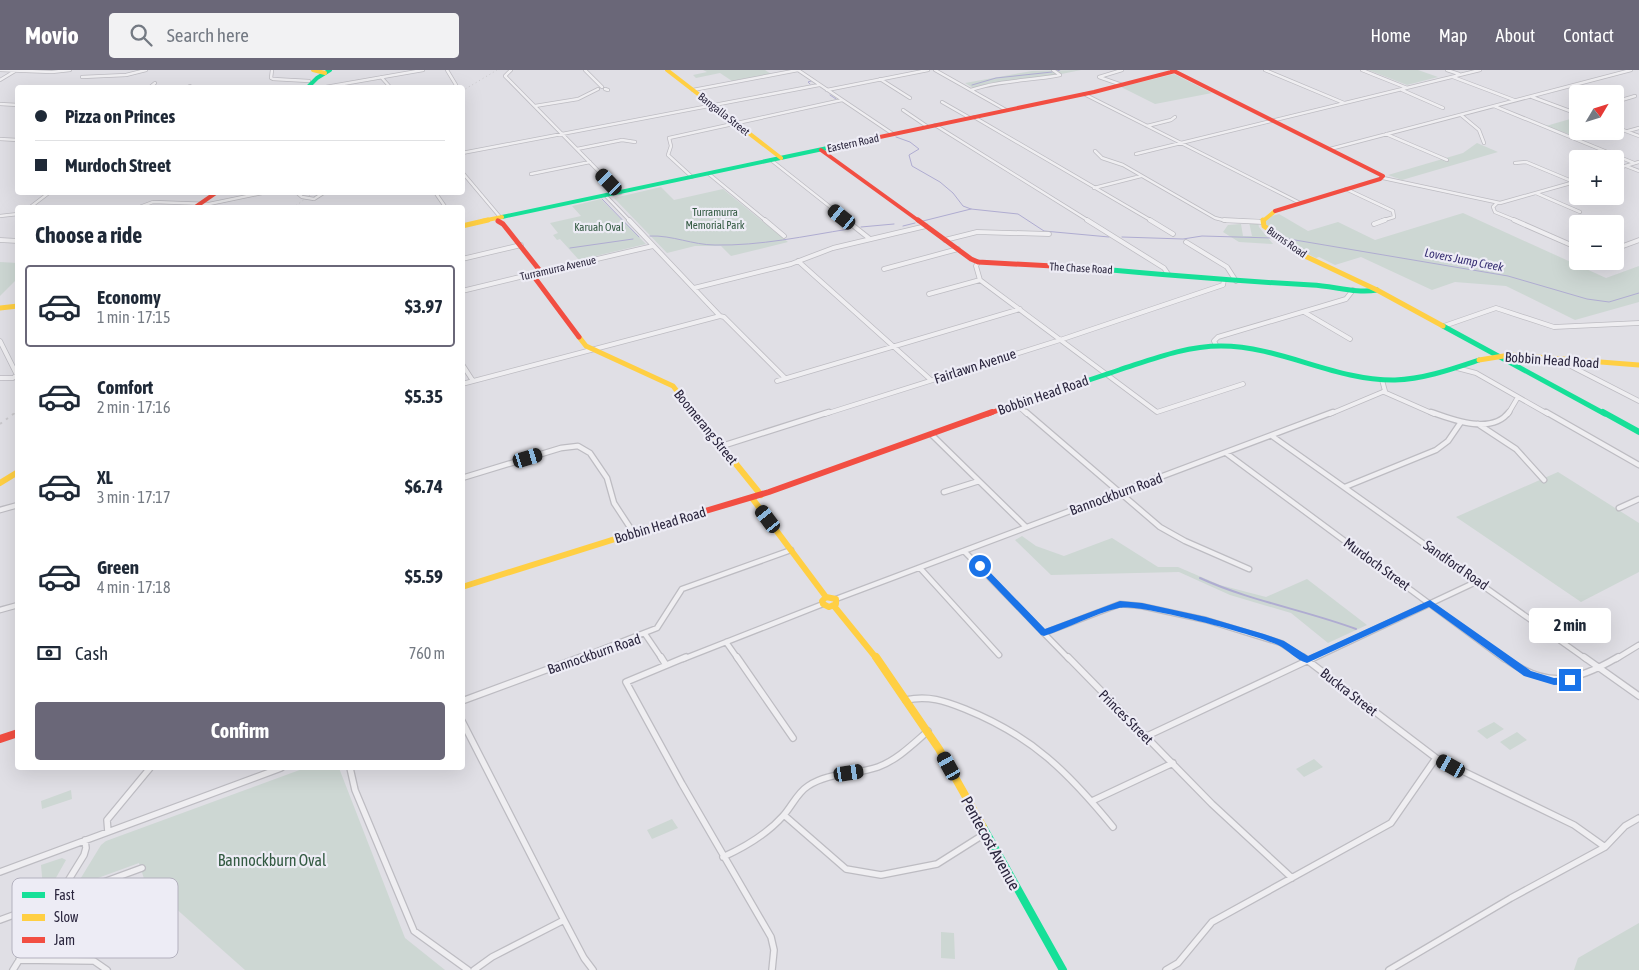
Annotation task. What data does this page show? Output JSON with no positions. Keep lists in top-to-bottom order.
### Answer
{
  "streets": {
    "main road": [
      "Bangalla Street",
      "Eastern Road",
      "Burns Road",
      "Turramurra Avenue",
      "The Chase Road",
      "Bobbin Head Road",
      "Boomerang Street",
      "Pentecost Avenue"
    ],
    "street": [
      "Fairlawn Avenue",
      "Bannockburn Road",
      "Murdoch Street",
      "Sandford Road",
      "Buckra Street",
      "Princes Street"
    ]
  },
  "crossings": [
    ["Bangalla Street", "Eastern Road"],
    ["Burns Road", "The Chase Road"],
    ["Burns Road", "Bobbin Head Road"],
    ["Turramurra Avenue", "Boomerang Street"],
    ["The Chase Road", "Fairlawn Avenue"],
    ["Bobbin Head Road", "Boomerang Street"],
    ["Fairlawn Avenue", "Boomerang Street"],
    ["Bannockburn Road", "Murdoch Street"],
    ["Bannockburn Road", "Sandford Road"],
    ["Bannockburn Road", "Princes Street"],
    ["Bannockburn Road", "Pentecost Avenue"],
    ["Murdoch Street", "Sandford Road"],
    ["Buckra Street", "Princes Street"]
  ],
  "water": ["Lovers Jump Creek"],
  "parks": ["Turramurra Memorial Park", "Karuah Oval", "Bannockburn Oval"],
  "legend": ["Fast", "Slow", "Jam"],
  "north": "top right",
  "page": {
    "header": "Movio",
    "search": "Search here",
    "nav": [
      "Home",
      "Map",
      "About",
      "Contact"
    ],
    "map_buttons": ["+", "−"],
    "banner": ["Pizza on Princes", "Murdoch Street"],
    "heading": "Choose a ride",
    "list": [
      {
        "name": "Economy",
        "note": "1 min · 17:15",
        "value": "$3.97"
      },
      {
        "name": "Comfort",
        "note": "2 min · 17:16",
        "value": "$5.35"
      },
      {
        "name": "XL",
        "note": "3 min · 17:17",
        "value": "$6.74"
      },
      {
        "name": "Green",
        "note": "4 min · 17:18",
        "value": "$5.59"
      }
    ],
    "bubble": "2 min",
    "pay": ["Cash", "760 m"],
    "buttons": "Confirm"
  }
}
